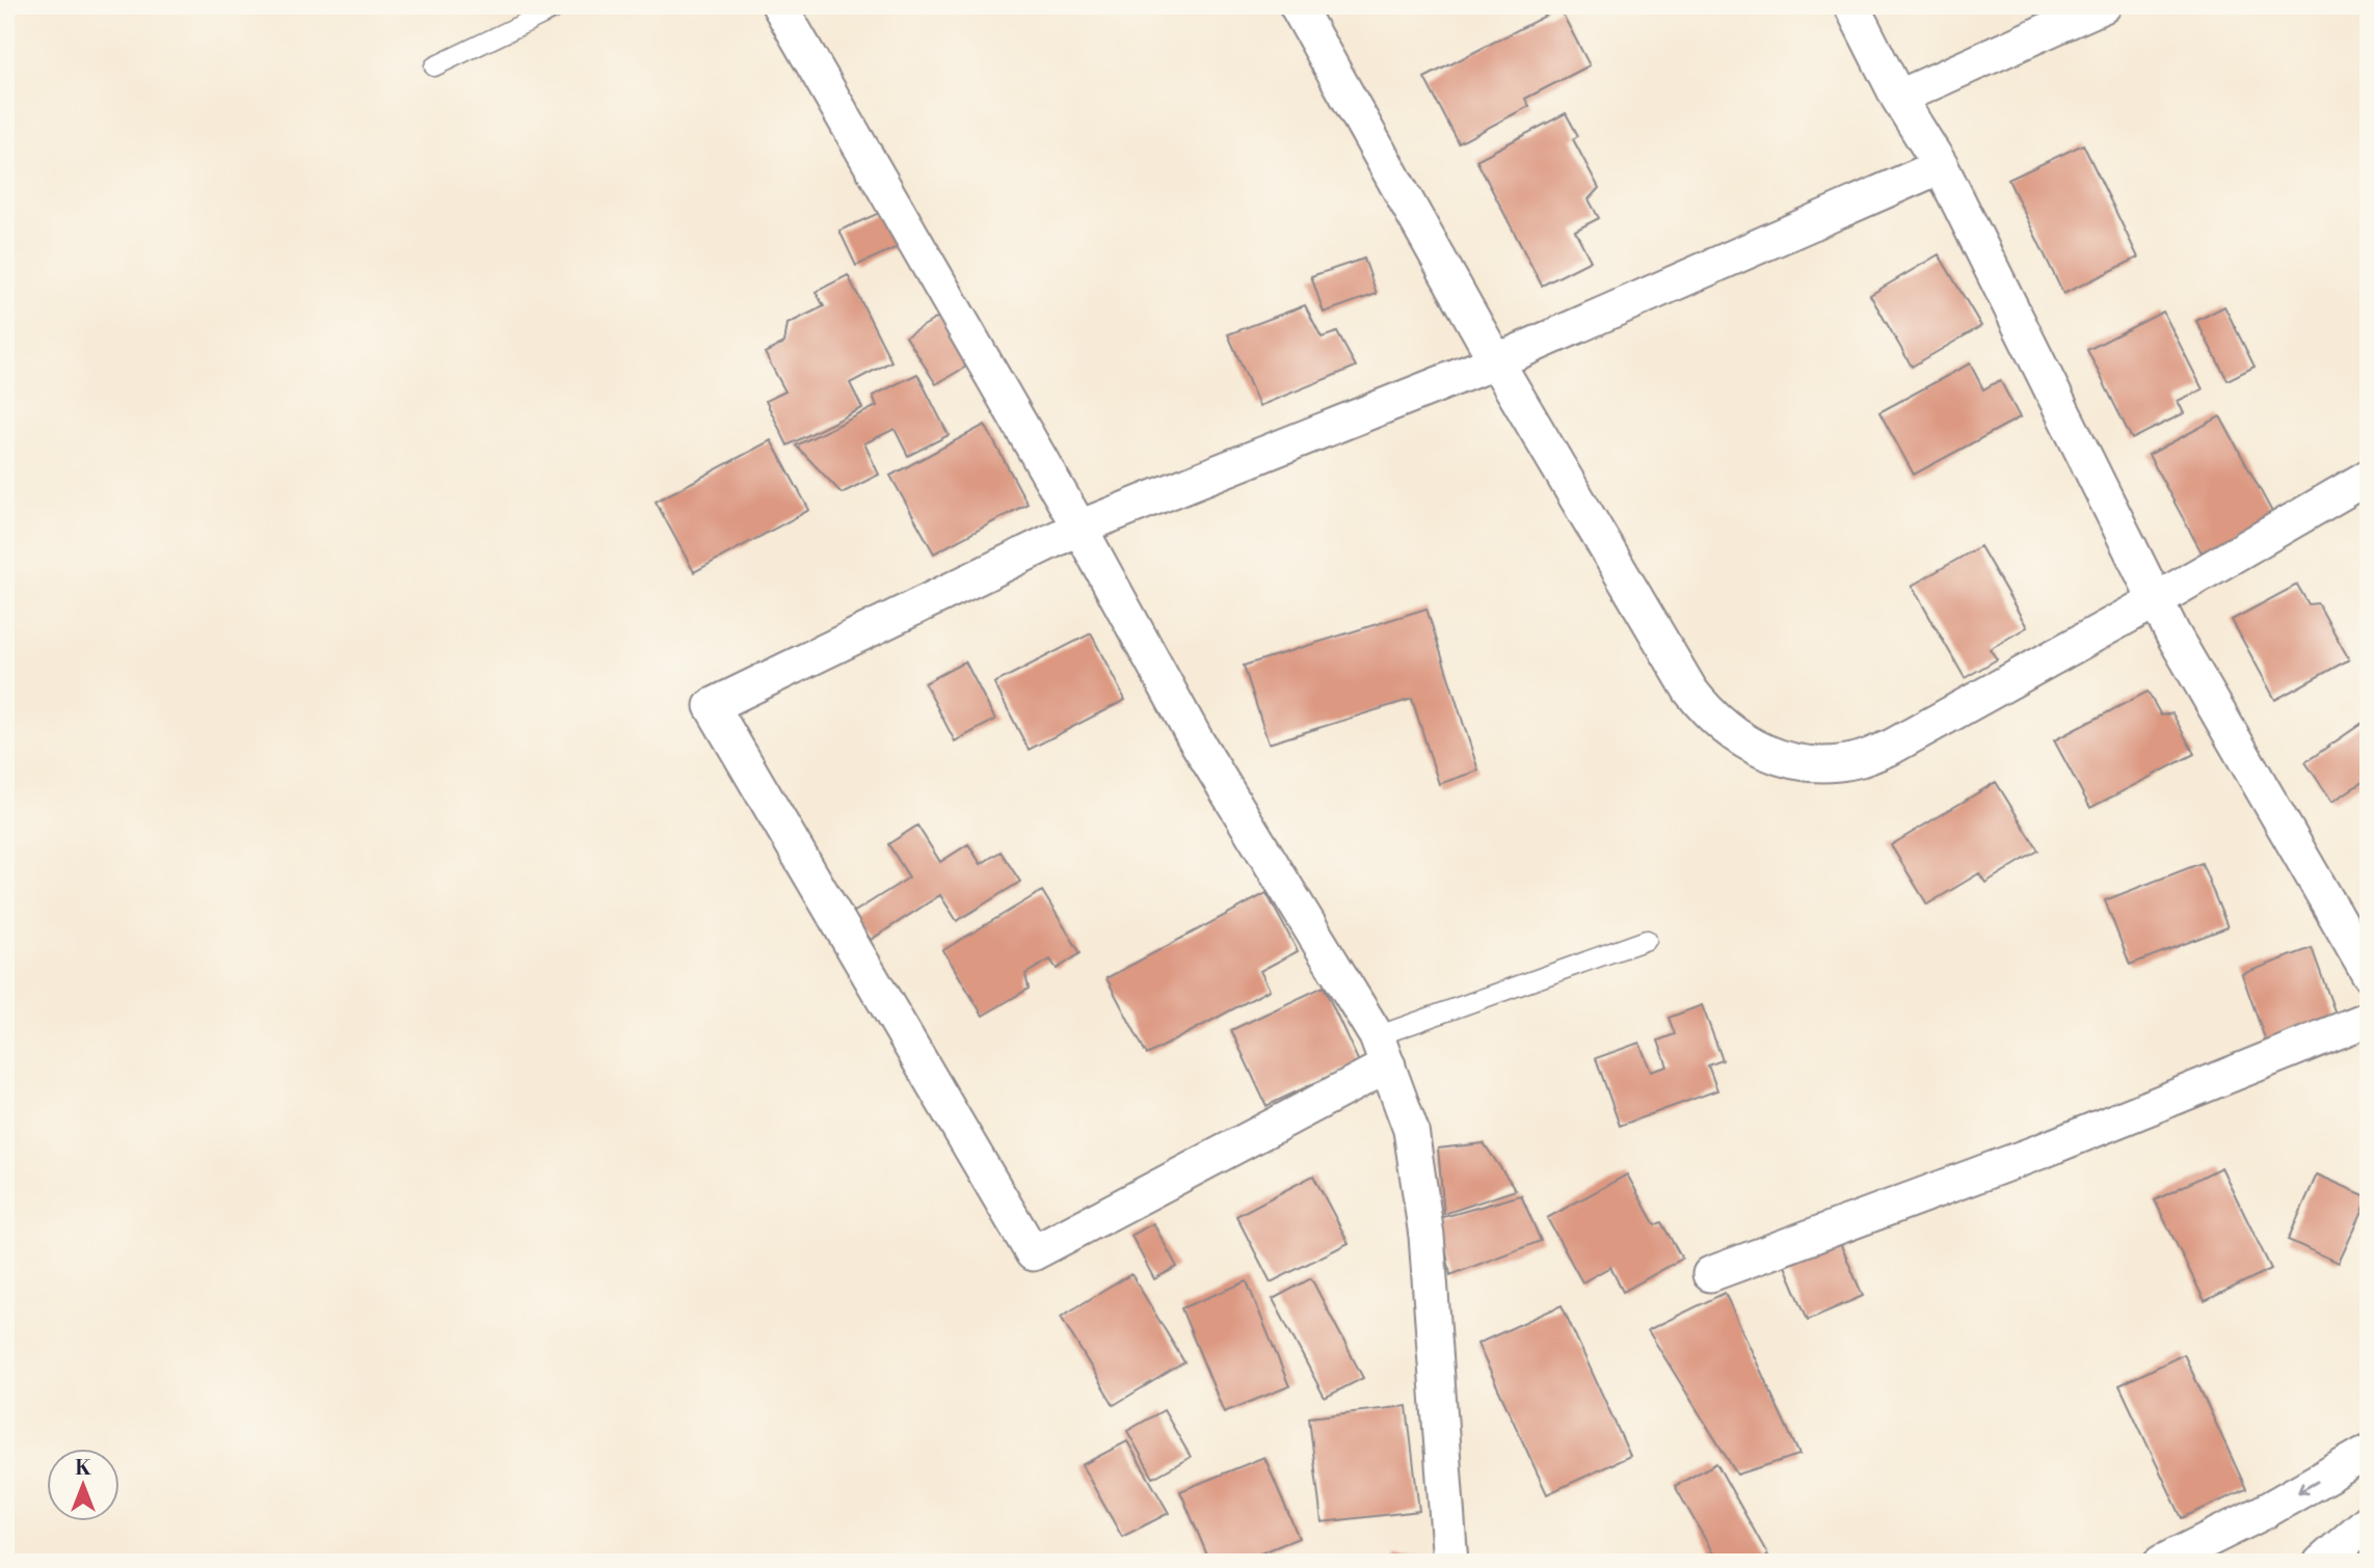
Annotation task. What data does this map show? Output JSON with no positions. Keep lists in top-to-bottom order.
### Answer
{
  "north": "top"
}
